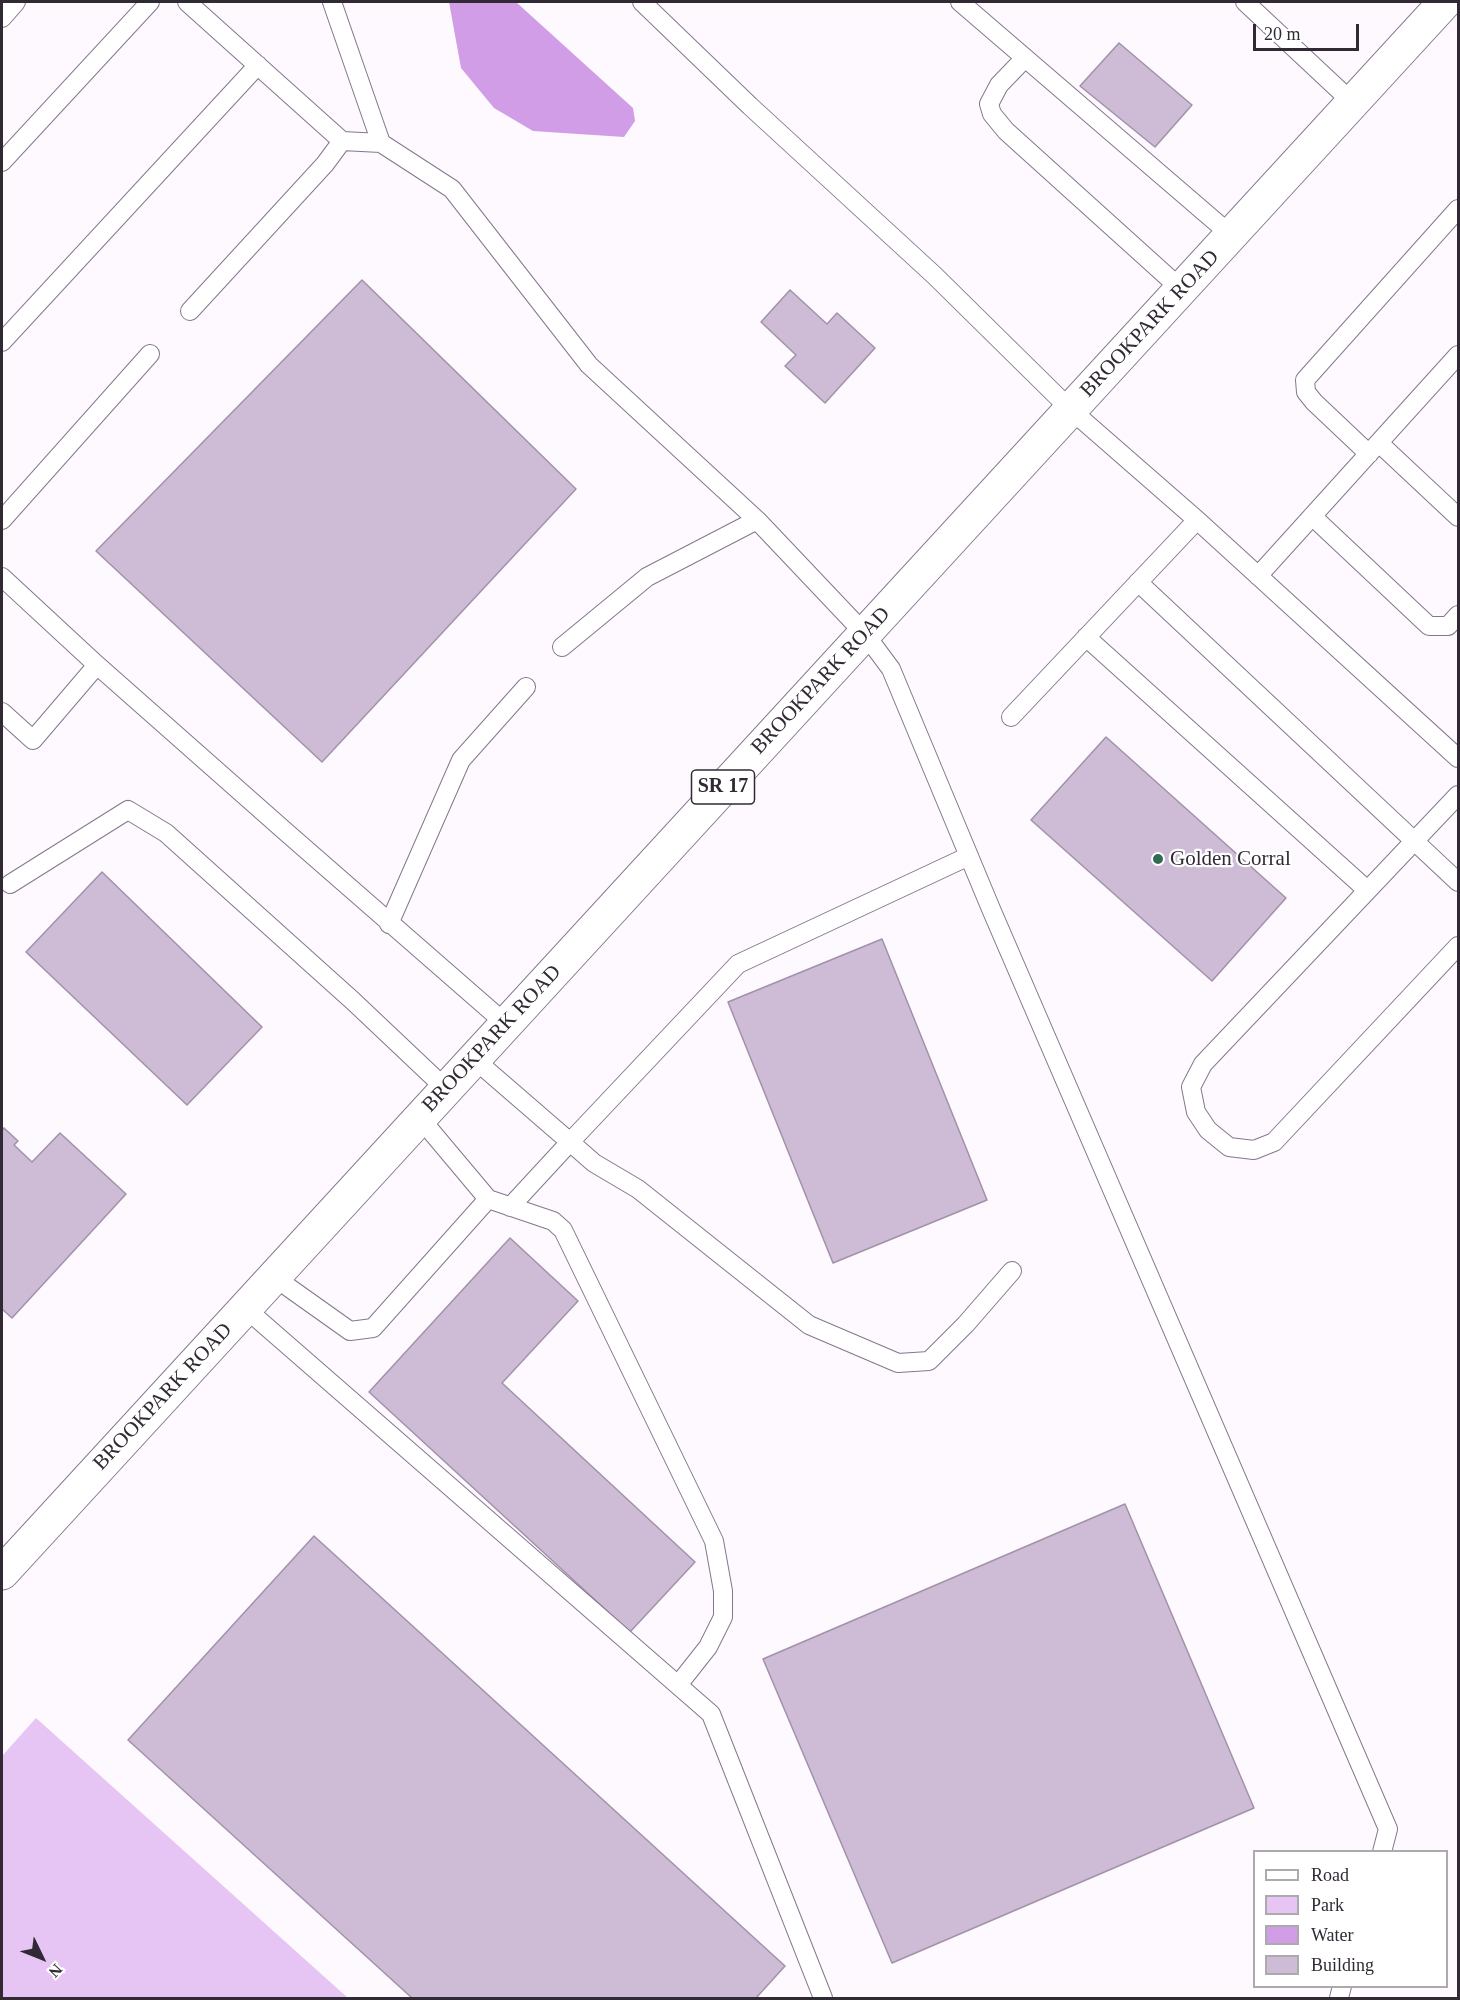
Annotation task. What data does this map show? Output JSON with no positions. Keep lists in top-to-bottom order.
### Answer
{
  "streets": {
    "main road": ["BROOKPARK ROAD", "SR 17"]
  },
  "places": ["Golden Corral"],
  "legend": [
    "Road",
    "Park",
    "Water",
    "Building"
  ],
  "scale_bar": "20 m",
  "north": "bottom right"
}
